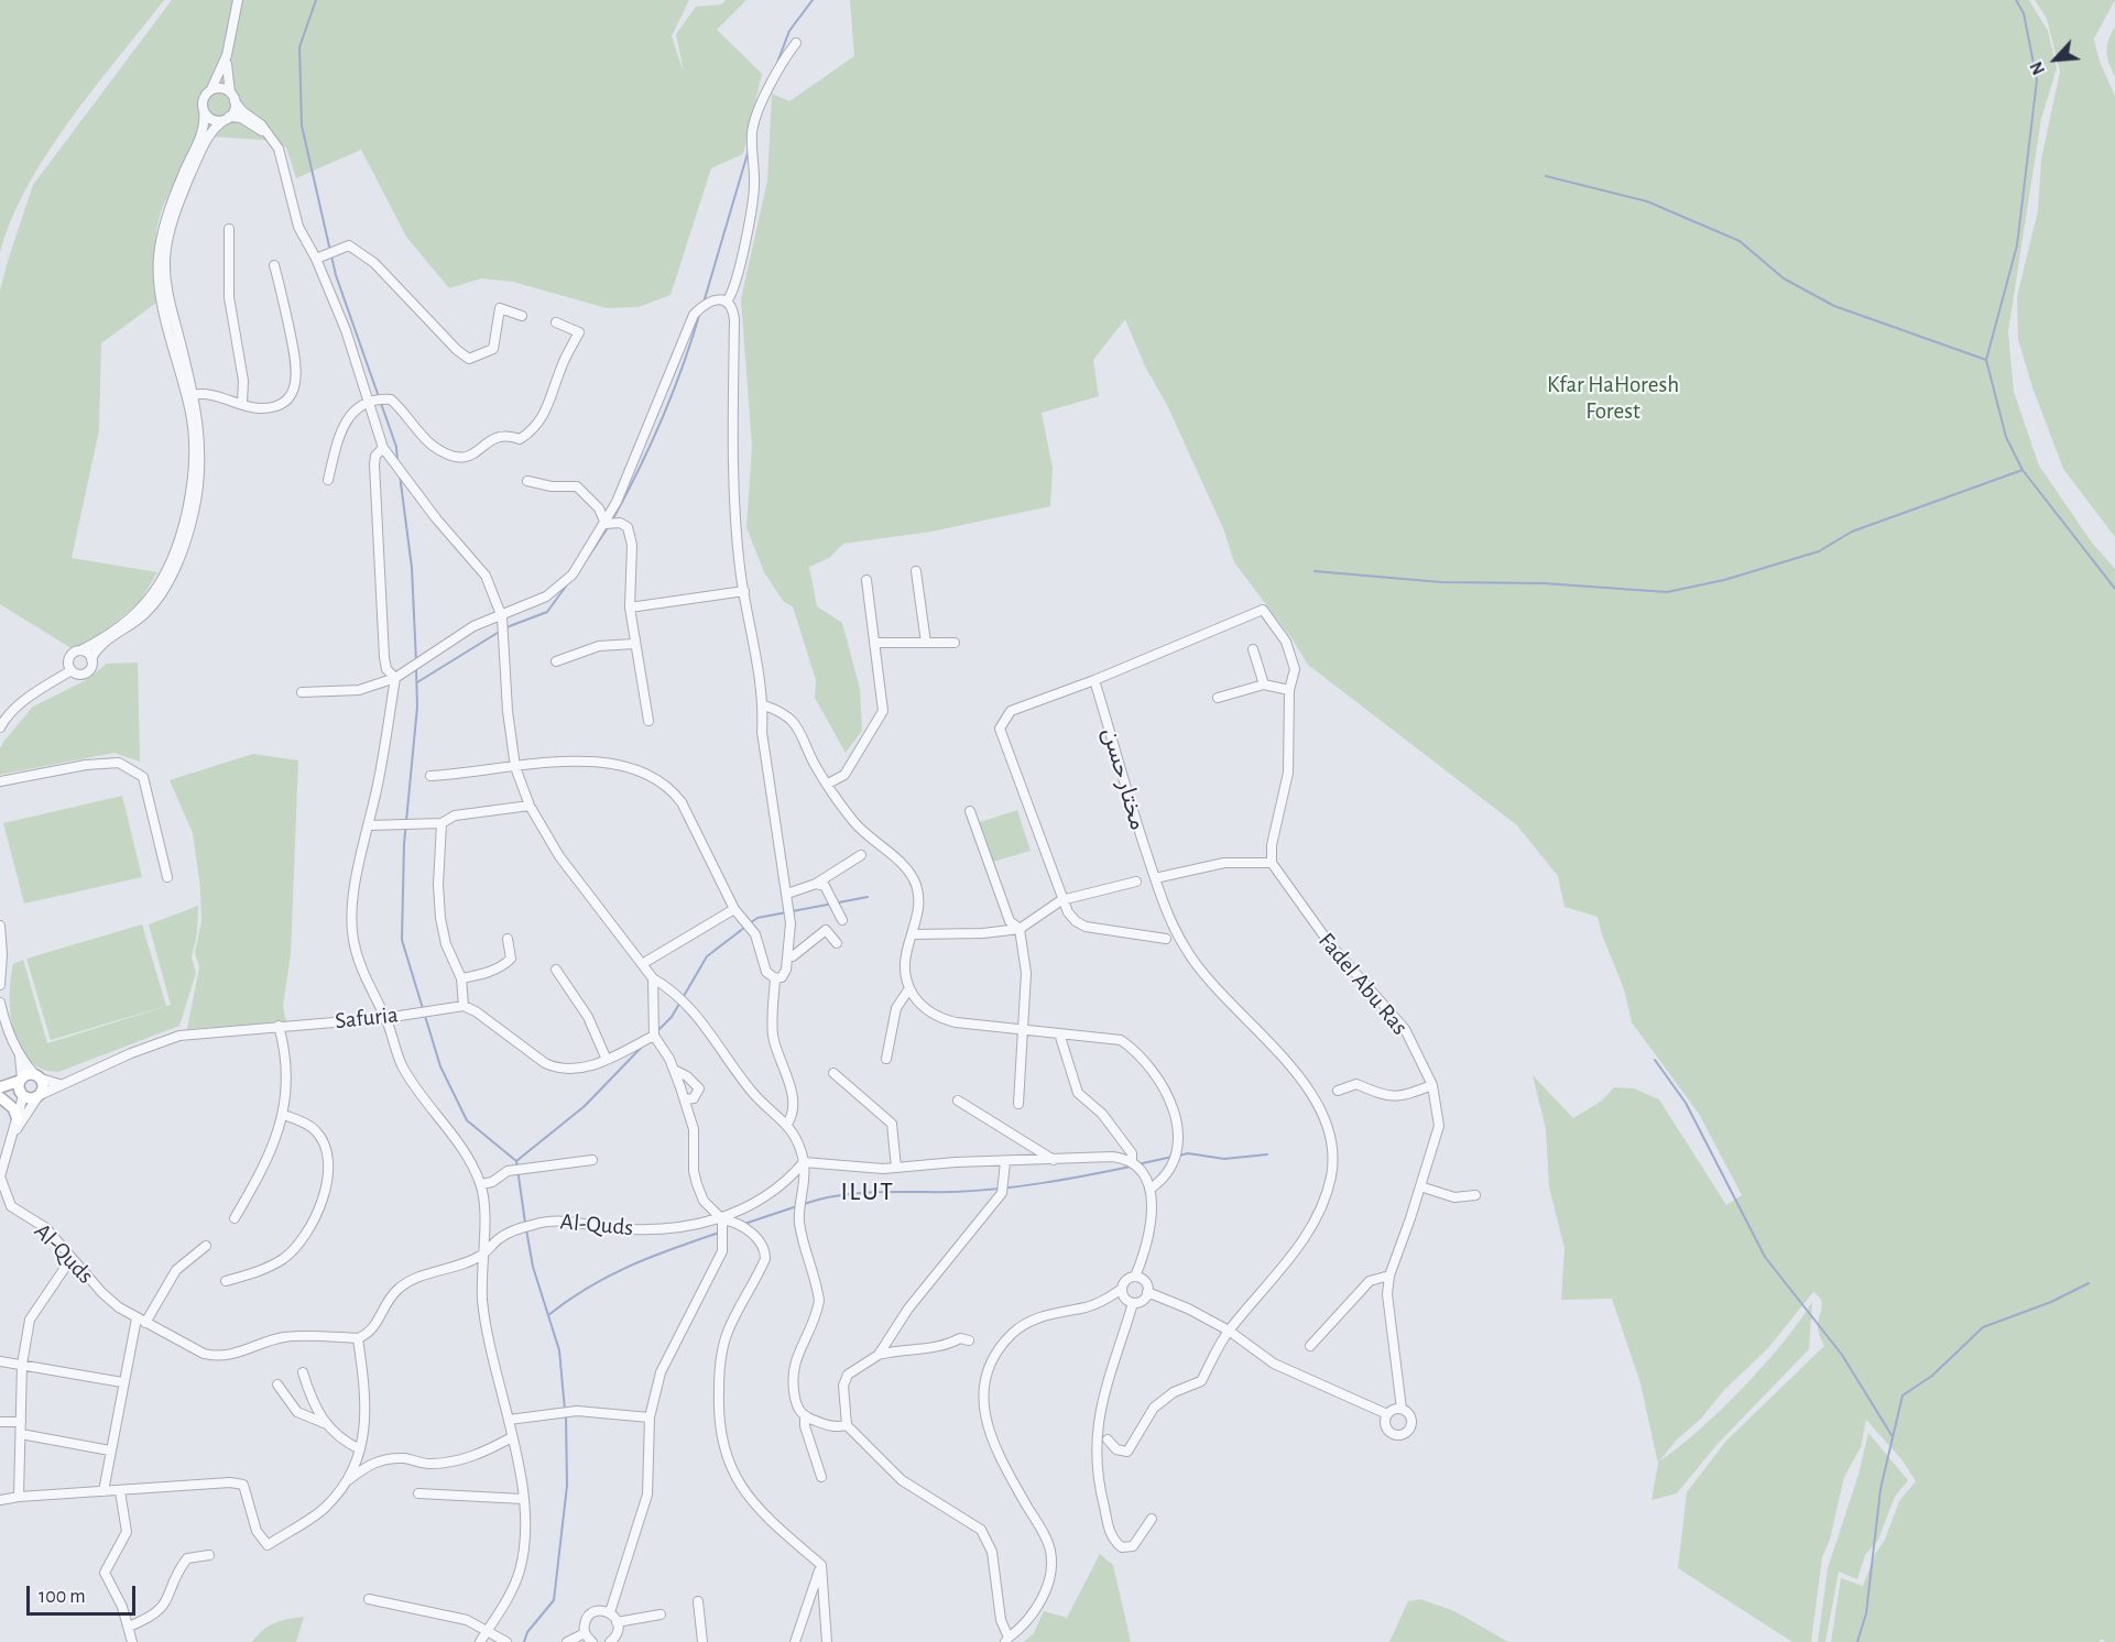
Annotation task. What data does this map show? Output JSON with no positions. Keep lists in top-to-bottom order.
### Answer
{
  "streets": {
    "street": [
      "مختار حسن",
      "Fadel Abu Ras",
      "Safuria",
      "Al-Quds"
    ]
  },
  "districts": ["ILUT"],
  "parks": ["Kfar HaHoresh Forest"],
  "scale_bar": "100 m",
  "north": "bottom left"
}
